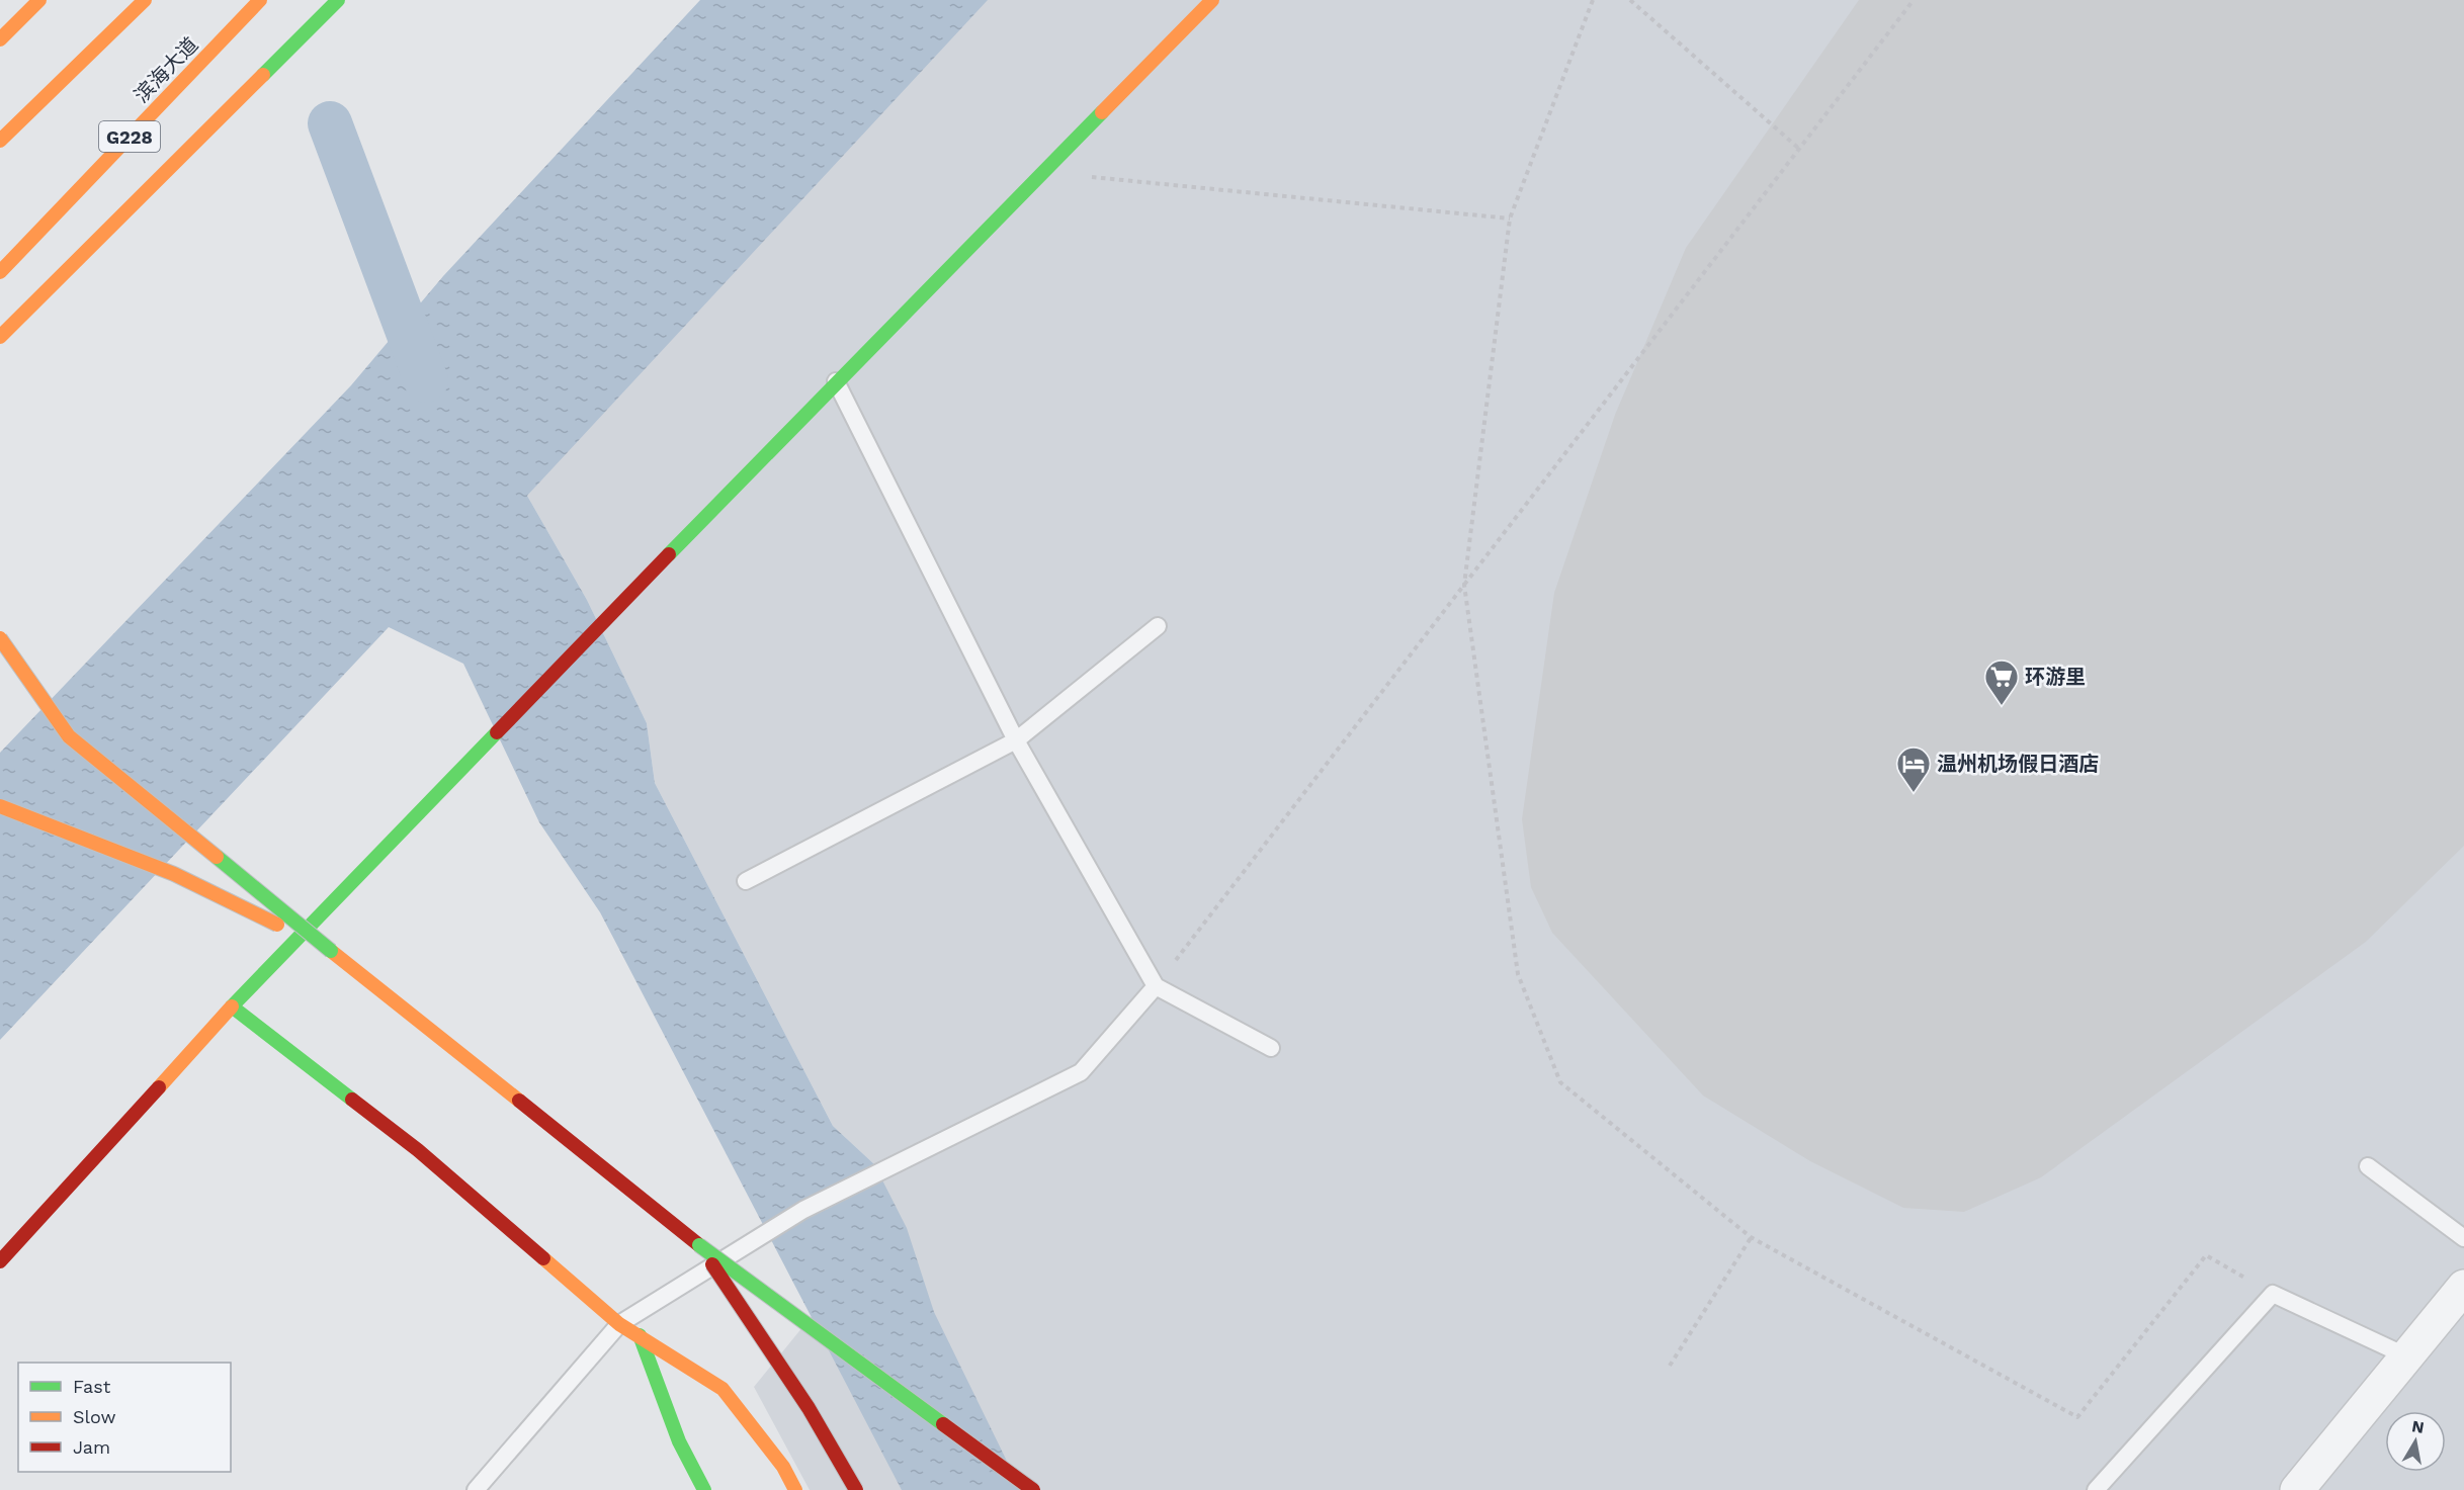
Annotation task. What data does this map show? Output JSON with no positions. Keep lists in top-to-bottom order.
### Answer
{
  "streets": {
    "main road": ["滨海大道", "G228"]
  },
  "places": {
    "supermarket": ["环游里"],
    "hotel": ["温州机场假日酒店"]
  },
  "legend": ["Fast", "Slow", "Jam"],
  "north": "top"
}
